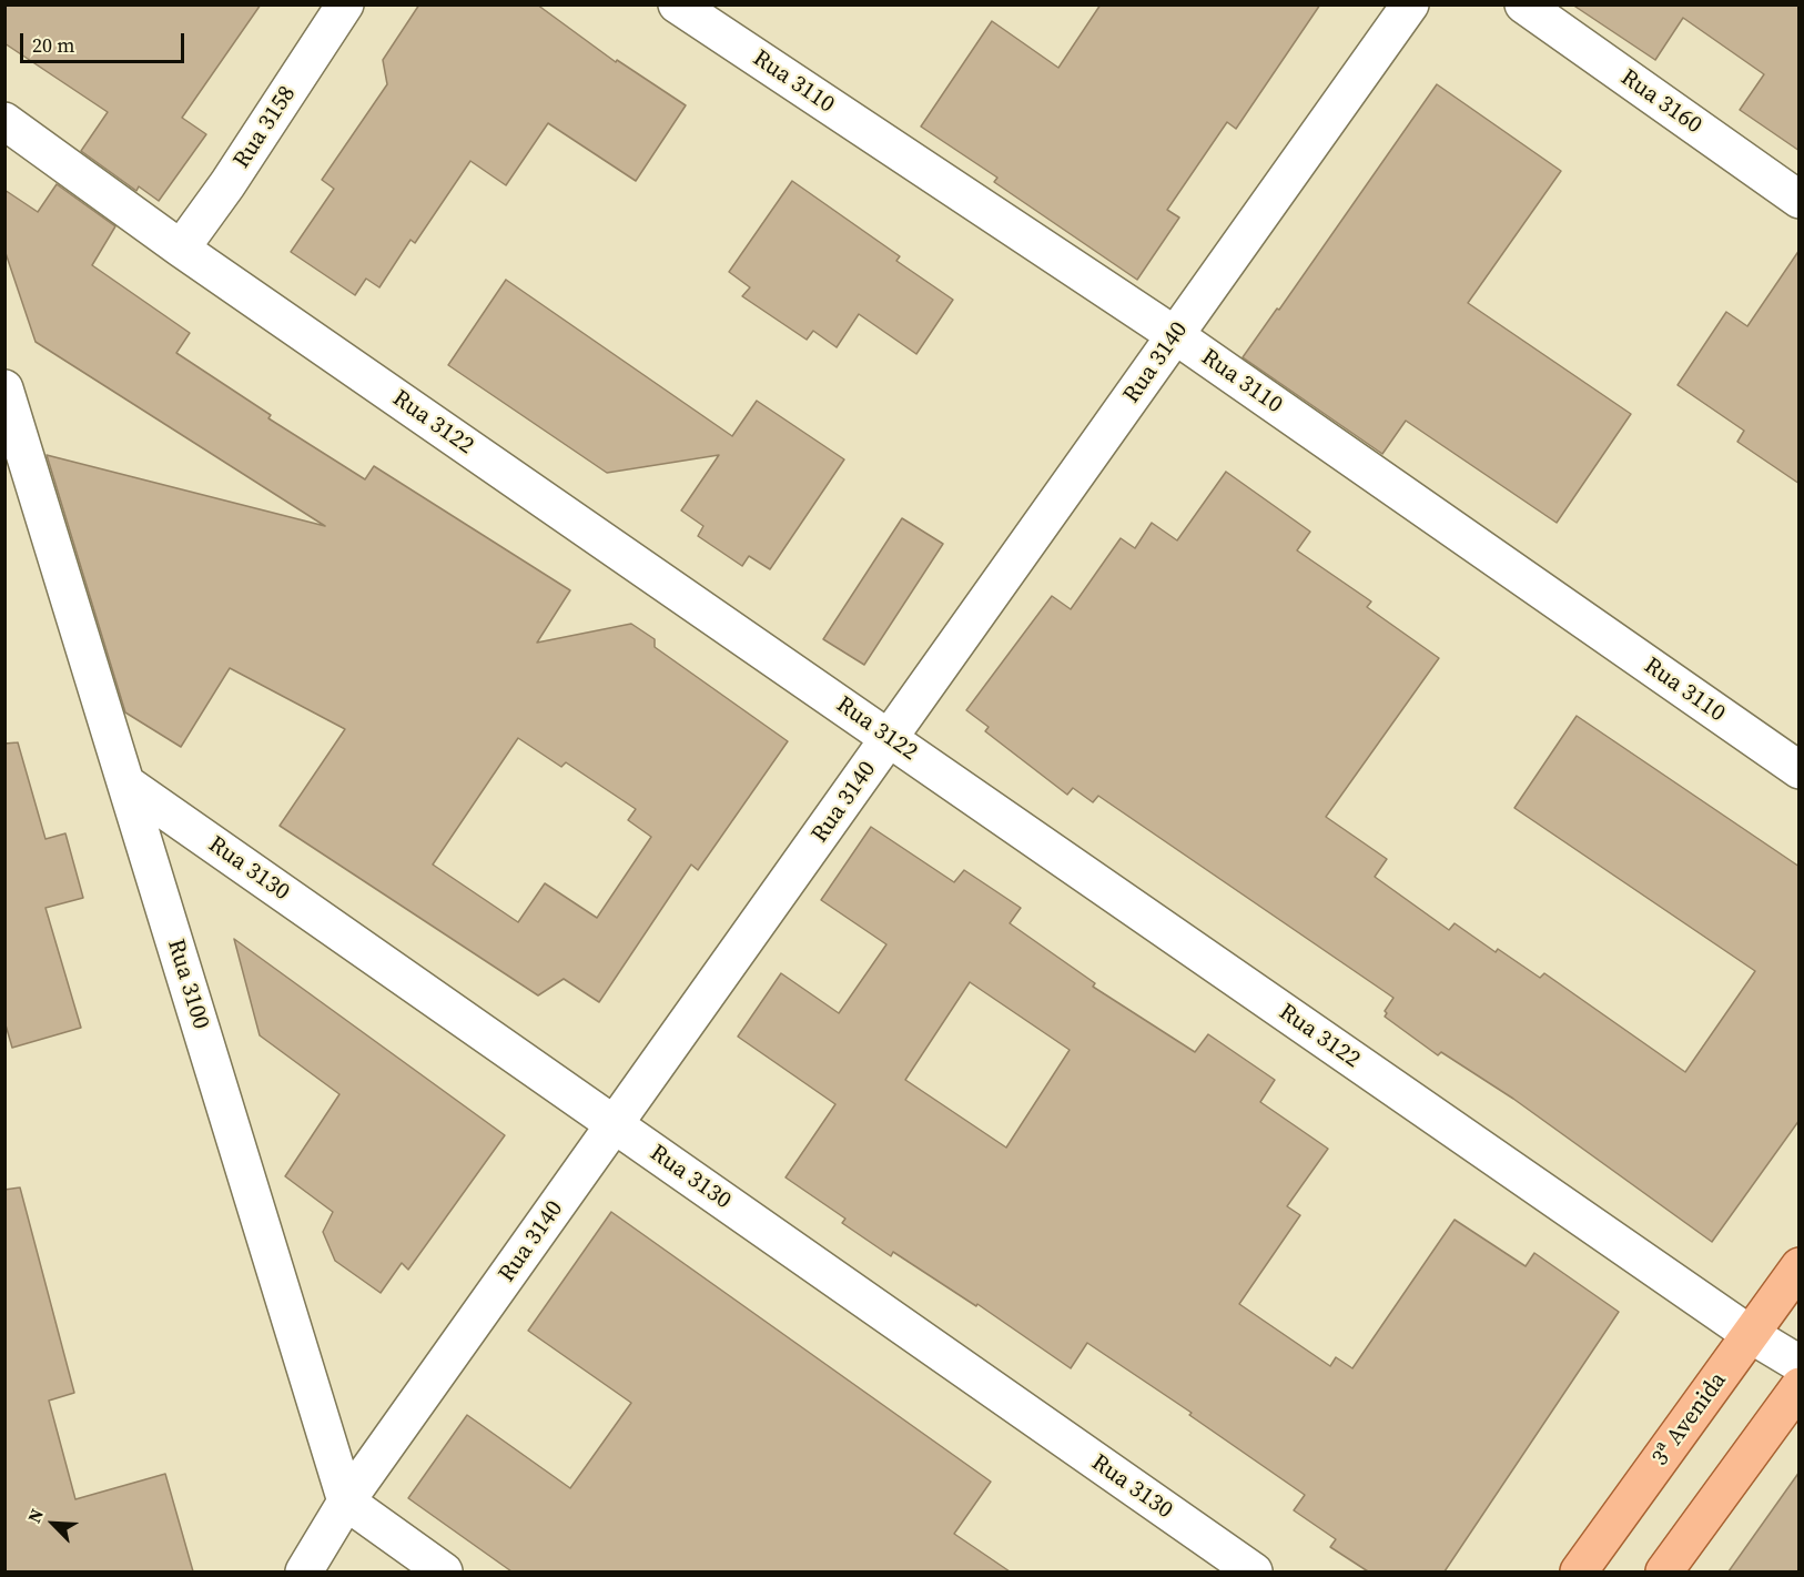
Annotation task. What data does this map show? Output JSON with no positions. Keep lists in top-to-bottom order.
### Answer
{
  "streets": {
    "main road": ["3ª Avenida"],
    "street": [
      "Rua 3110",
      "Rua 3160",
      "Rua 3158",
      "Rua 3140",
      "Rua 3122",
      "Rua 3130",
      "Rua 3100"
    ]
  },
  "crossings": [
    ["Rua 3110", "Rua 3140"],
    ["Rua 3158", "Rua 3122"],
    ["Rua 3140", "Rua 3122"],
    ["Rua 3140", "Rua 3130"],
    ["Rua 3140", "Rua 3100"],
    ["Rua 3122", "3ª Avenida"],
    ["Rua 3130", "Rua 3100"]
  ],
  "scale_bar": "20 m",
  "north": "top left"
}
